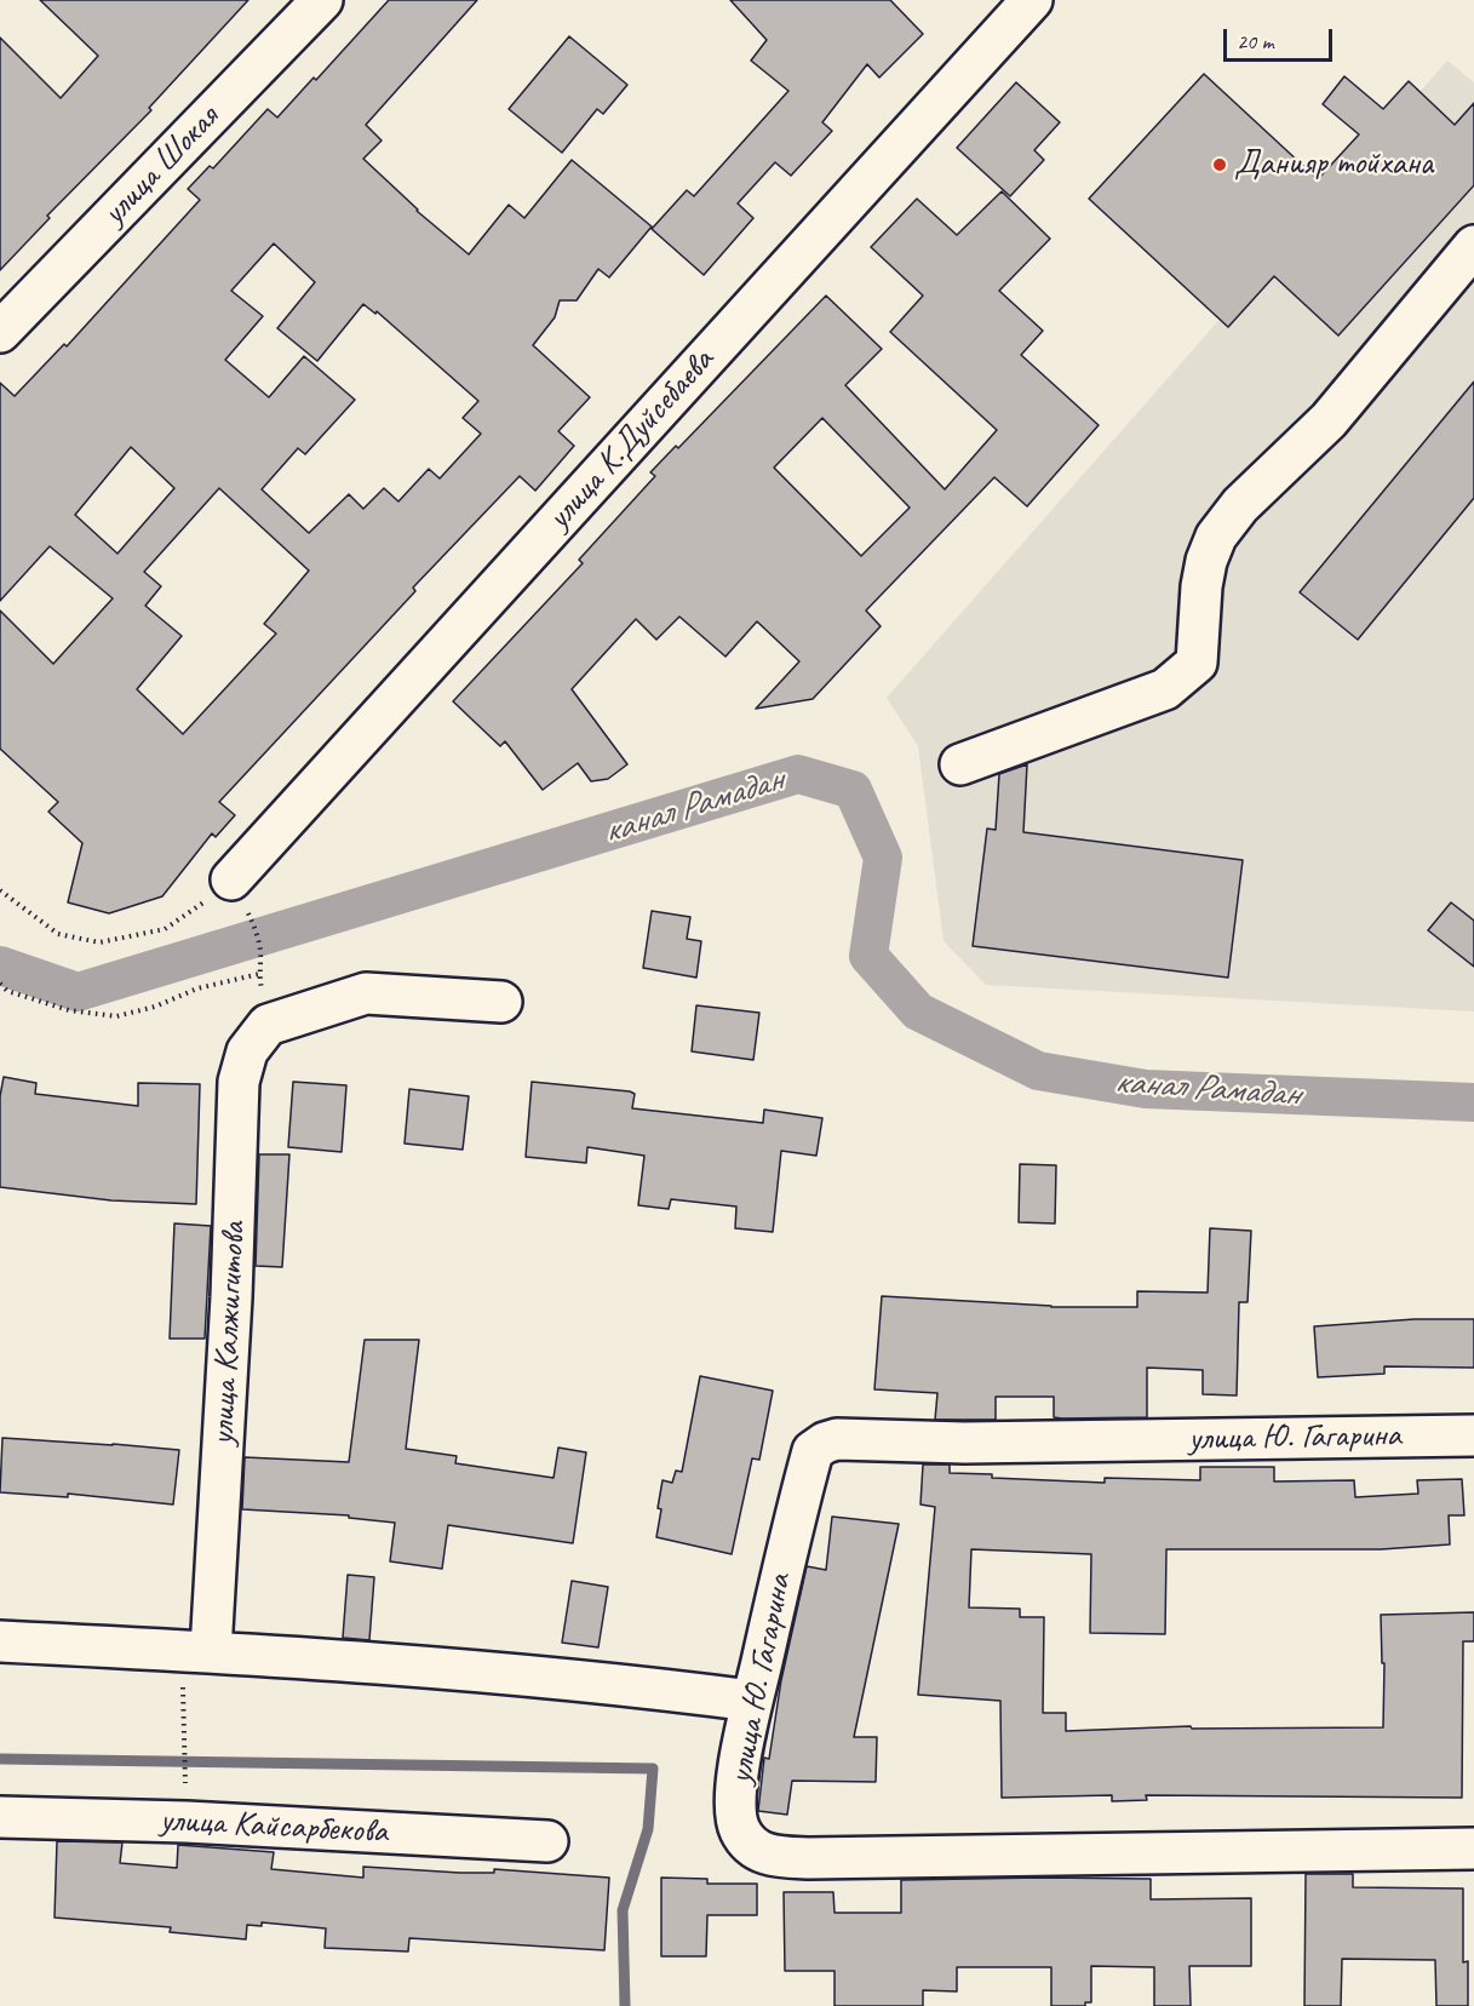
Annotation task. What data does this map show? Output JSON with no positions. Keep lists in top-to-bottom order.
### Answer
{
  "streets": {
    "street": [
      "улица Шокая",
      "улица К.Дуйсебаева",
      "улица Калжигитова",
      "улица Ю. Гагарина",
      "улица Кайсарбекова"
    ]
  },
  "water": ["канал Рамадан"],
  "places": ["Данияр тойхана"],
  "scale_bar": "20 m"
}
